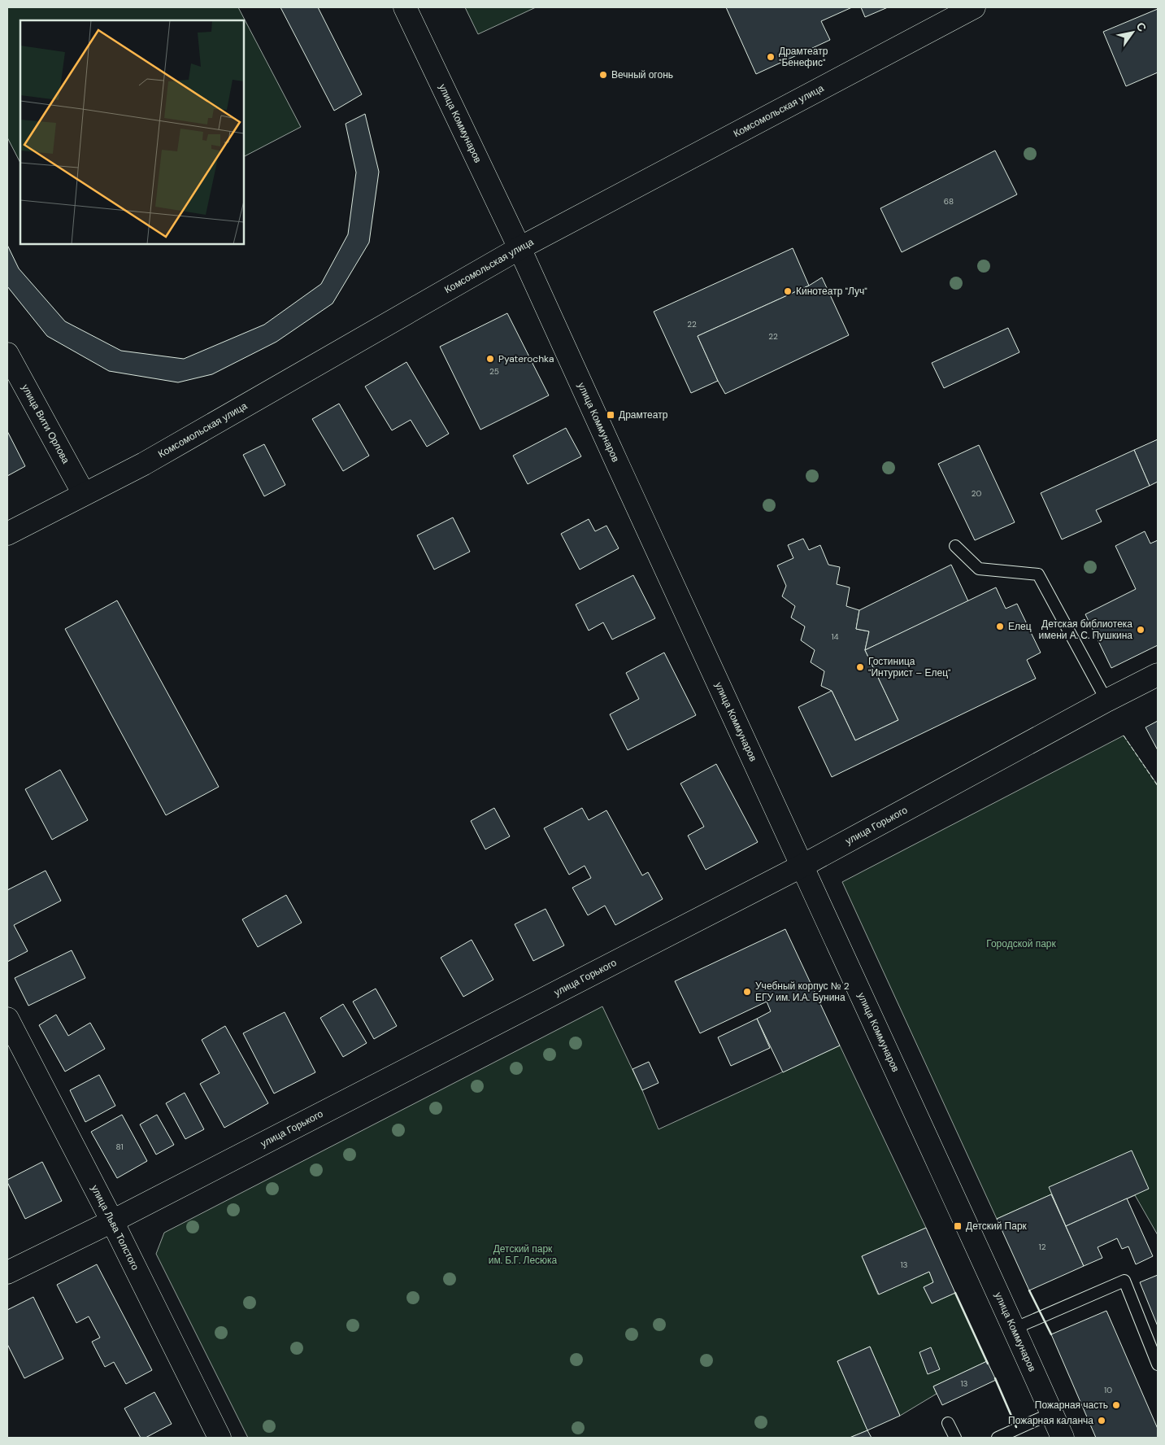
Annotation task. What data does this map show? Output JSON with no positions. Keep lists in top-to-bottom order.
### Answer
{
  "streets": {
    "street": [
      "Комсомольская улица",
      "улица Коммунаров",
      "улица Вити Орлова",
      "улица Горького",
      "улица Льва Толстого"
    ]
  },
  "crossings": [
    ["Комсомольская улица", "улица Коммунаров"],
    ["Комсомольская улица", "улица Вити Орлова"],
    ["улица Коммунаров", "улица Горького"],
    ["улица Горького", "улица Льва Толстого"]
  ],
  "parks": ["Городской парк", "Детский парк им. Б.Г. Лесюка"],
  "places": {
    "other": [
      "Драмтеатр \"Бенефис\"",
      "Вечный огонь",
      "Кинотеатр \"Луч\"",
      "Pyaterochka",
      "Елец",
      "Детская библиотека имени А. С. Пушкина",
      "Гостиница \"Интурист – Елец\"",
      "Учебный корпус № 2 ЕГУ им. И.А. Бунина",
      "Пожарная часть",
      "Пожарная каланча"
    ],
    "transit": ["Драмтеатр", "Детский Парк"]
  },
  "house_numbers": [
    "68",
    "22",
    "22",
    "25",
    "20",
    "14",
    "81",
    "12",
    "13",
    "13",
    "10"
  ],
  "north": "top right"
}
